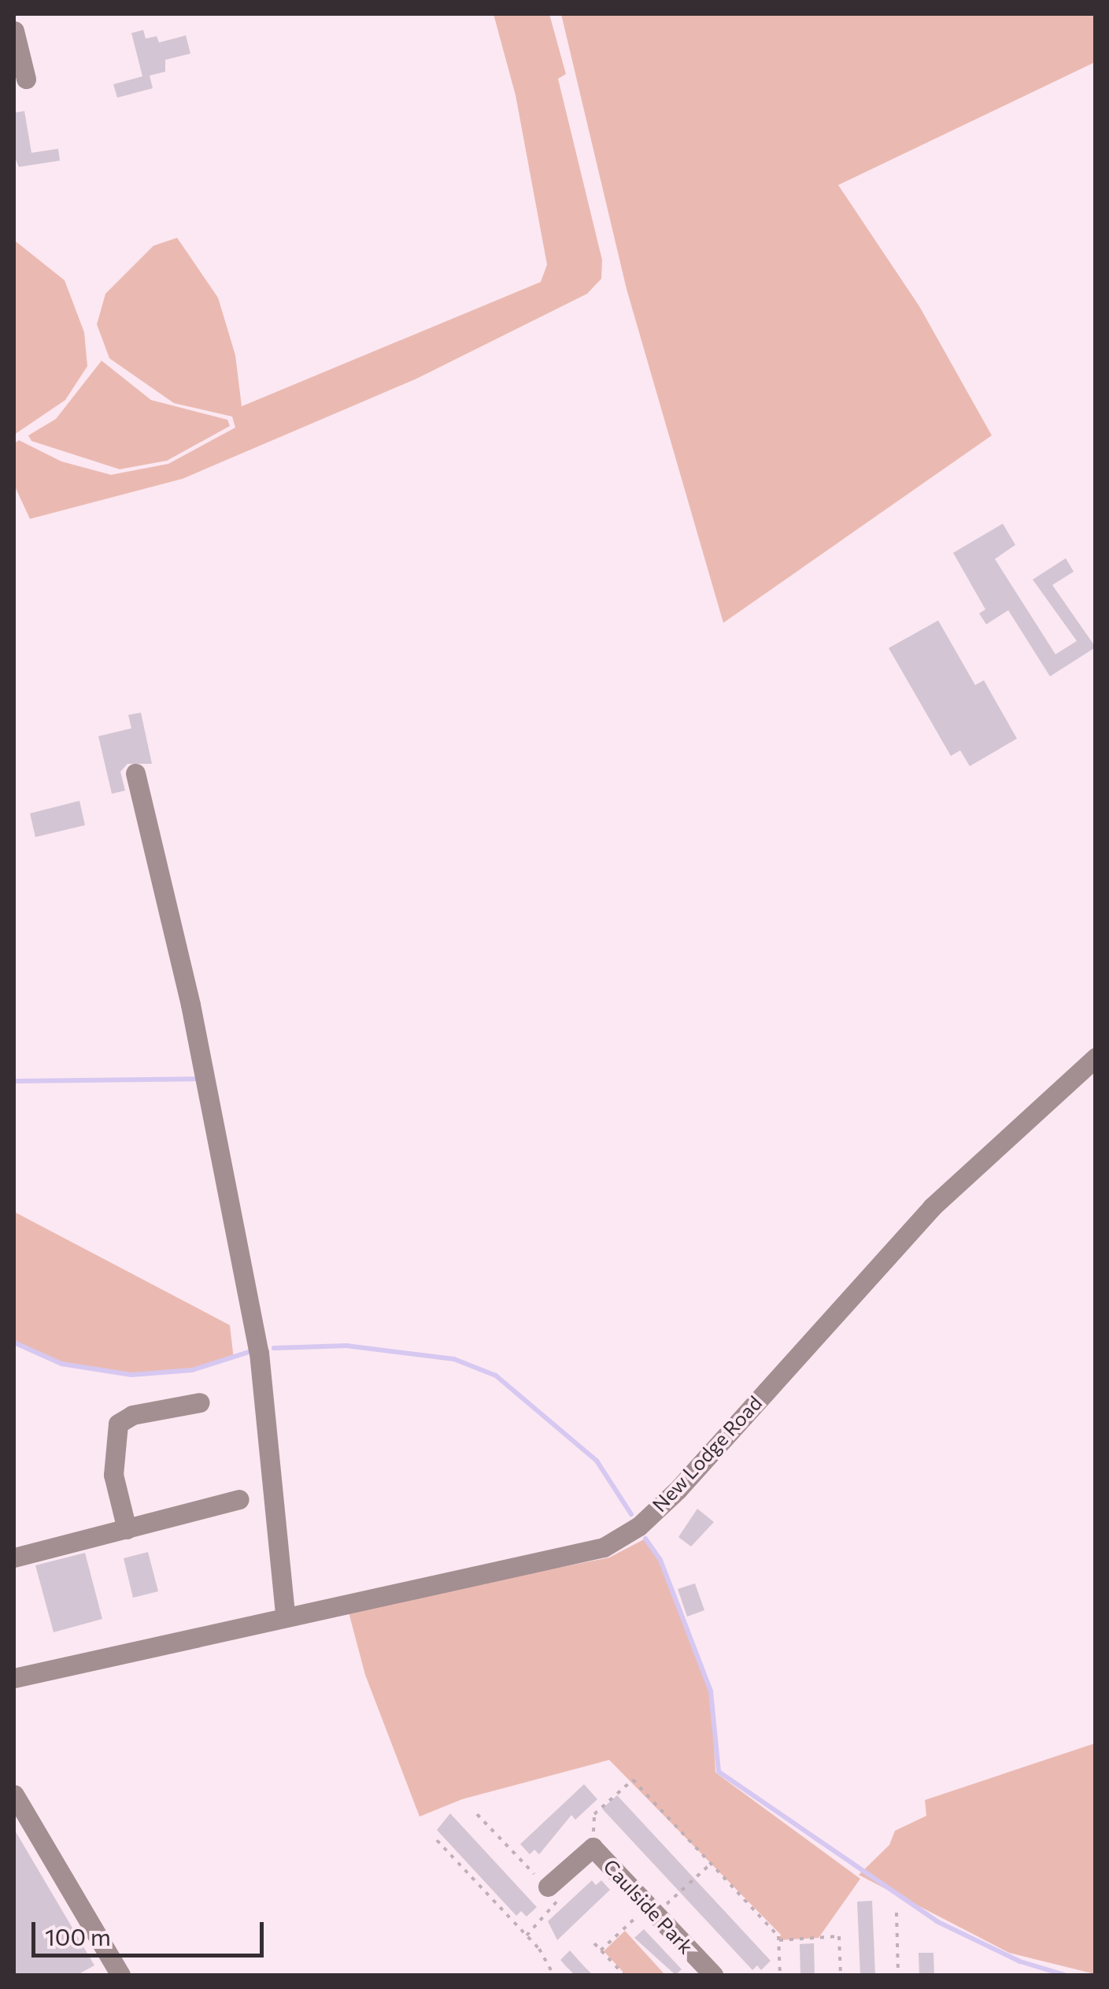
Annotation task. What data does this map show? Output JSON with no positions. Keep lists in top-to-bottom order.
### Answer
{
  "streets": {
    "street": ["New Lodge Road", "Caulside Park"]
  },
  "scale_bar": "100 m"
}
